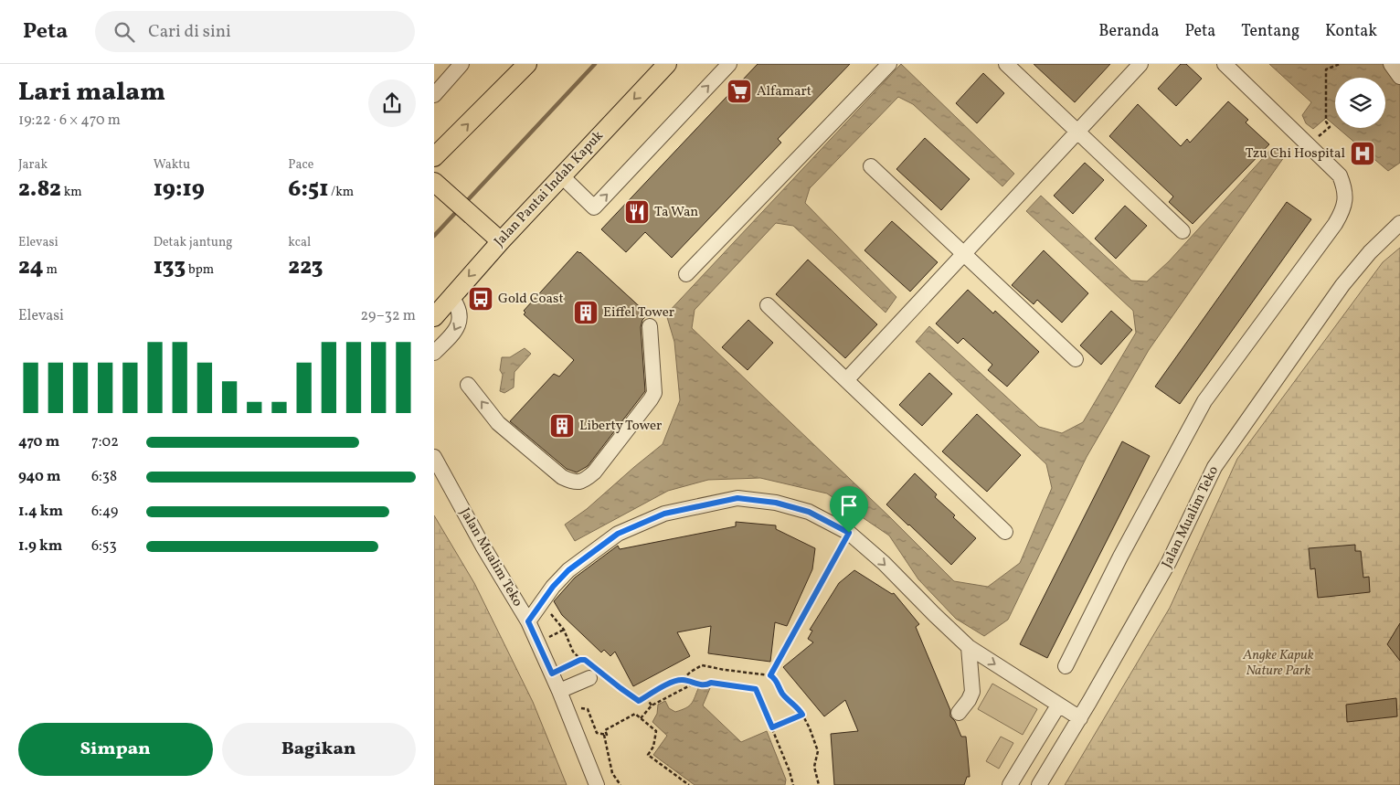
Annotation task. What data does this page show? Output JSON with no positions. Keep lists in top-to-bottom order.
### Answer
{
  "streets": {
    "main road": ["Jalan Pantai Indah Kapuk"],
    "street": ["Jalan Mualim Teko"]
  },
  "one_way": ["Jalan Pantai Indah Kapuk"],
  "parks": ["Angke Kapuk Nature Park"],
  "places": {
    "supermarket": ["Alfamart"],
    "hospital": ["Tzu Chi Hospital"],
    "restaurant": ["Ta Wan"],
    "bus stop": ["Gold Coast"],
    "building": ["Eiffel Tower", "Liberty Tower"]
  },
  "page": {
    "header": "Peta",
    "search": "Cari di sini",
    "nav": [
      "Beranda",
      "Peta",
      "Tentang",
      "Kontak"
    ],
    "heading": ["Lari malam", "19:22 · 6 × 470 m"],
    "stats": [
      ["Jarak", "2.82 km"],
      ["Waktu", "19:19"],
      ["Pace", "6:51 /km"],
      ["Elevasi", "24 m"],
      ["Detak jantung", "133 bpm"],
      ["kcal", "223"]
    ],
    "chart": ["Elevasi", "29–32 m"],
    "list": [
      {
        "name": "470 m",
        "note": "7:02"
      },
      {
        "name": "940 m",
        "note": "6:38"
      },
      {
        "name": "1.4 km",
        "note": "6:49"
      },
      {
        "name": "1.9 km",
        "note": "6:53"
      }
    ],
    "buttons": ["Simpan", "Bagikan"]
  }
}
